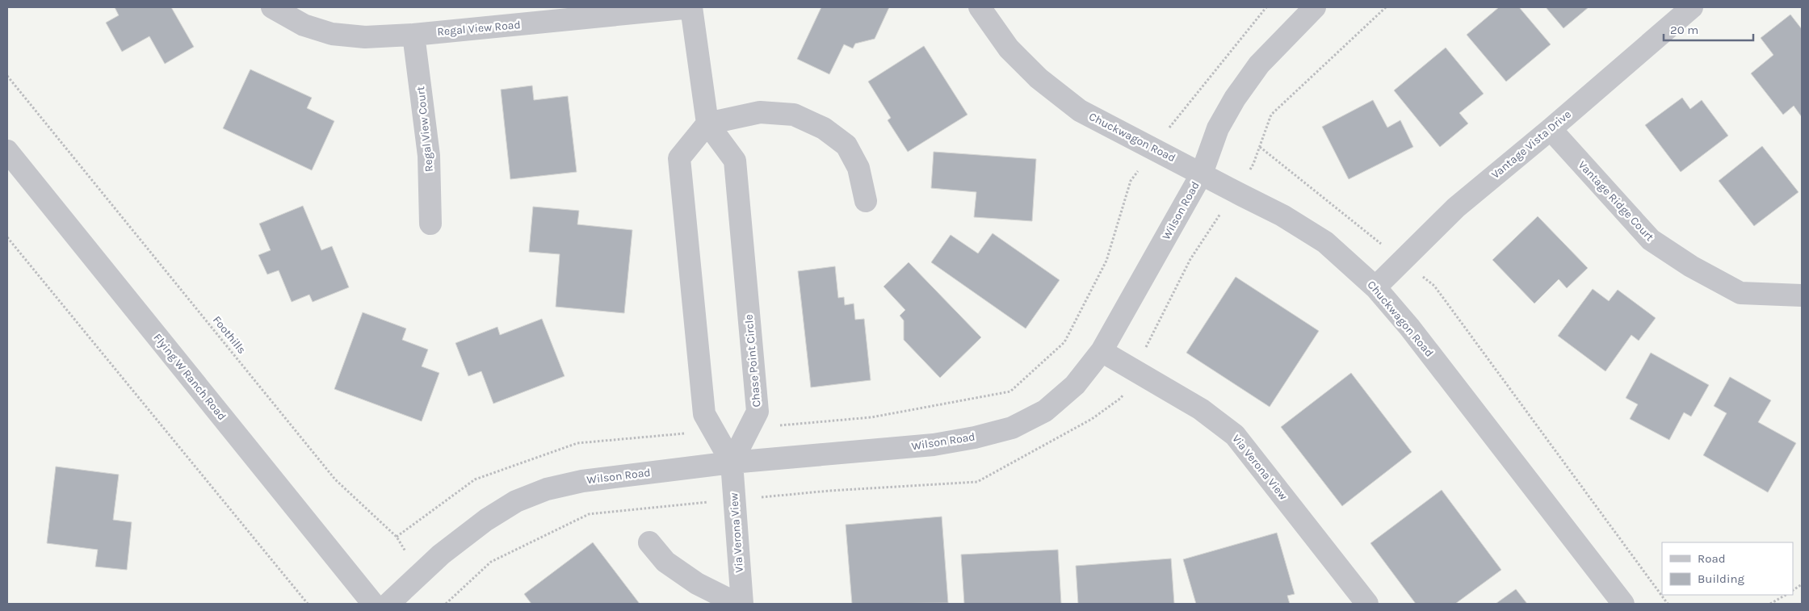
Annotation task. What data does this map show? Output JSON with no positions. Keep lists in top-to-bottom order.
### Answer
{
  "streets": {
    "street": [
      "Regal View Road",
      "Regal View Court",
      "Chuckwagon Road",
      "Vantage Vista Drive",
      "Vantage Ridge Court",
      "Wilson Road",
      "Chase Point Circle",
      "Flying W Ranch Road",
      "Via Verona View"
    ],
    "path": ["Foothills"]
  },
  "crossings": [
    ["Regal View Road", "Regal View Court"],
    ["Regal View Road", "Chase Point Circle"],
    ["Chuckwagon Road", "Vantage Vista Drive"],
    ["Chuckwagon Road", "Wilson Road"],
    ["Vantage Vista Drive", "Vantage Ridge Court"],
    ["Wilson Road", "Foothills"],
    ["Wilson Road", "Chase Point Circle"],
    ["Wilson Road", "Via Verona View"],
    ["Chase Point Circle", "Via Verona View"]
  ],
  "legend": ["Road", "Building"],
  "scale_bar": "20 m"
}
